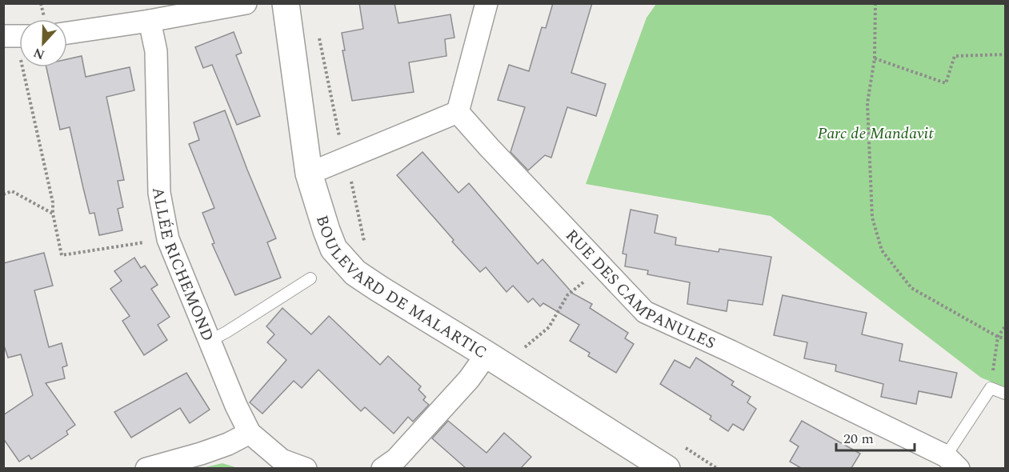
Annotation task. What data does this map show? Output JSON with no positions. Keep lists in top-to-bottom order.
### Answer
{
  "streets": {
    "street": ["ALLÉE RICHEMOND", "BOULEVARD DE MALARTIC", "RUE DES CAMPANULES"]
  },
  "parks": ["Parc de Mandavit"],
  "scale_bar": "20 m",
  "north": "bottom"
}
